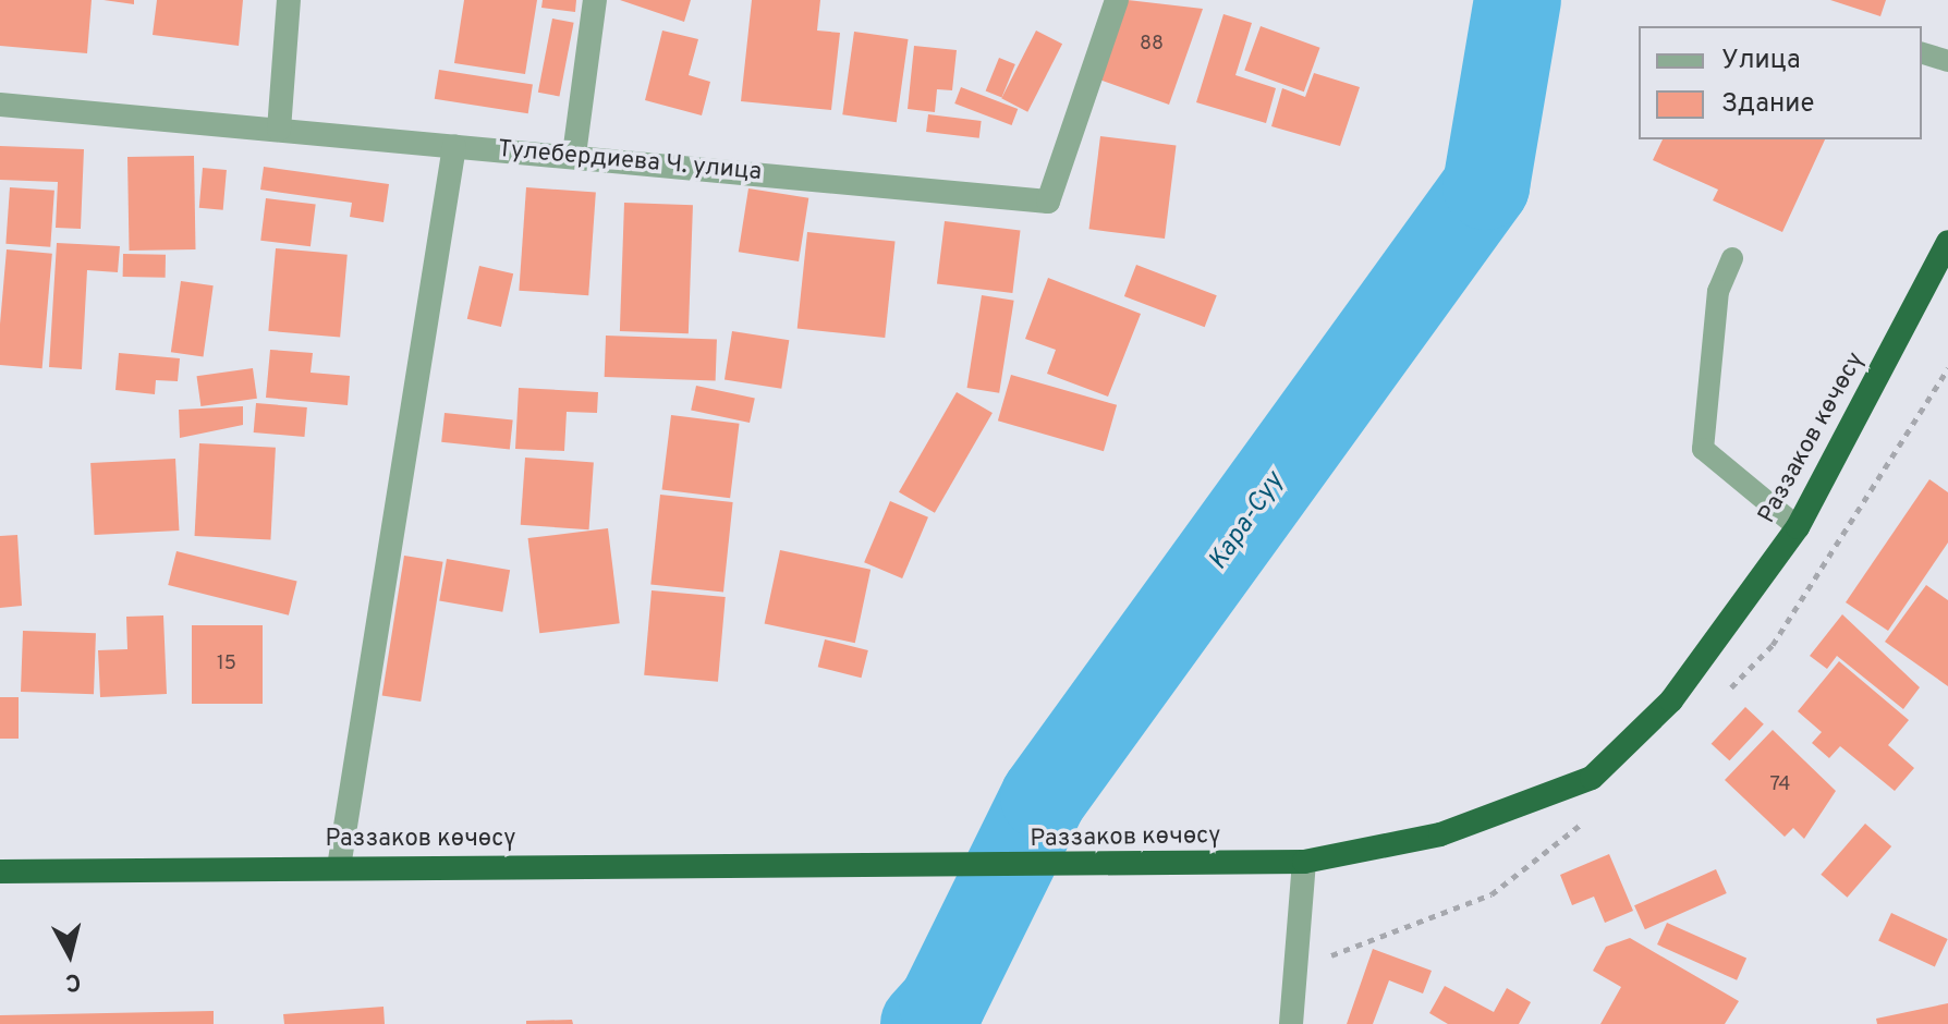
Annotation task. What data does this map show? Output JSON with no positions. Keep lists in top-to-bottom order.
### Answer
{
  "streets": {
    "highway": ["Раззаков көчөсү"],
    "street": ["Тулебердиева Ч. улица"]
  },
  "water": ["Кара-Суу"],
  "house_numbers": ["88", "15", "74"],
  "legend": ["Улица", "Здание"],
  "north": "bottom"
}
